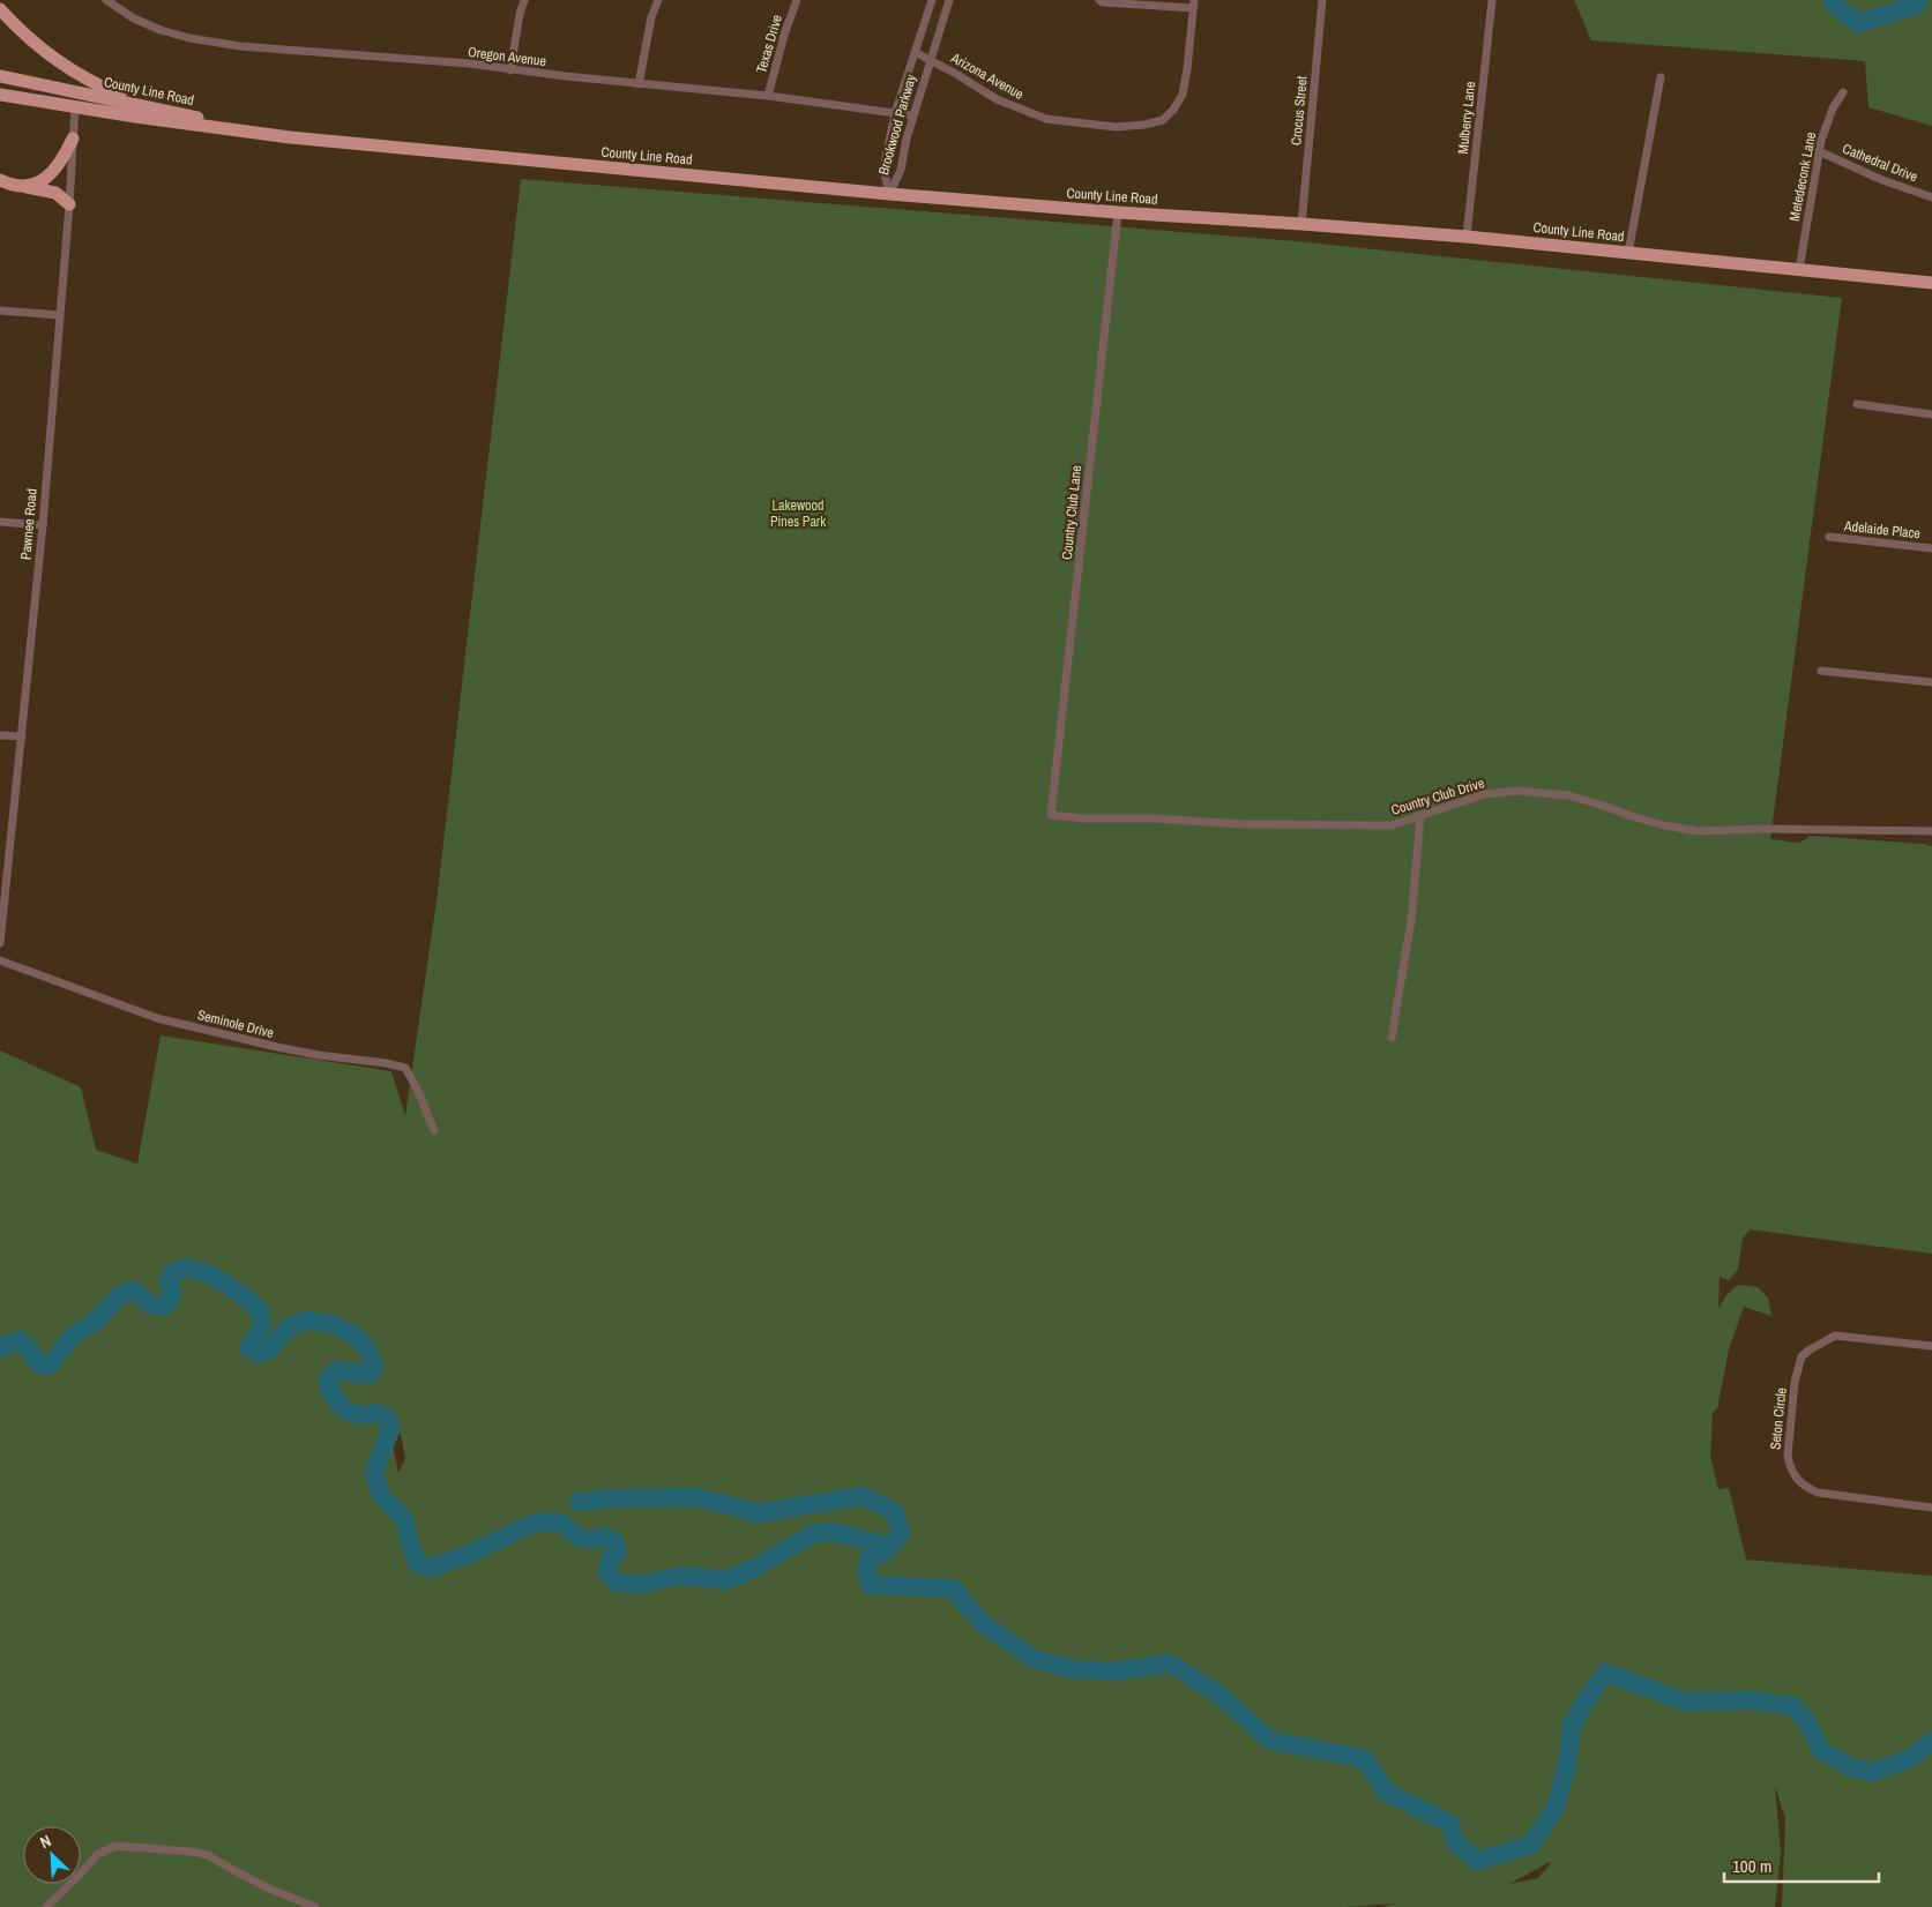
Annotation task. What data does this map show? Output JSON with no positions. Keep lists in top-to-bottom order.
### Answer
{
  "streets": {
    "main road": ["County Line Road"],
    "street": [
      "Texas Drive",
      "Oregon Avenue",
      "Arizona Avenue",
      "Crocus Street",
      "Mulberry Lane",
      "Brookwood Parkway",
      "Cathedral Drive",
      "Metedeconk Lane",
      "Country Club Lane",
      "Pawnee Road",
      "Adelaide Place",
      "Country Club Drive",
      "Seminole Drive",
      "Seton Circle"
    ]
  },
  "crossings": [
    ["Texas Drive", "Oregon Avenue"],
    ["Oregon Avenue", "Brookwood Parkway"],
    ["Arizona Avenue", "Brookwood Parkway"],
    ["County Line Road", "Crocus Street"],
    ["County Line Road", "Mulberry Lane"],
    ["County Line Road", "Brookwood Parkway"],
    ["County Line Road", "Metedeconk Lane"],
    ["County Line Road", "Country Club Lane"],
    ["County Line Road", "Pawnee Road"],
    ["Cathedral Drive", "Metedeconk Lane"],
    ["Country Club Lane", "Country Club Drive"]
  ],
  "parks": ["Lakewood Pines Park"],
  "scale_bar": "100 m",
  "north": "top left"
}
